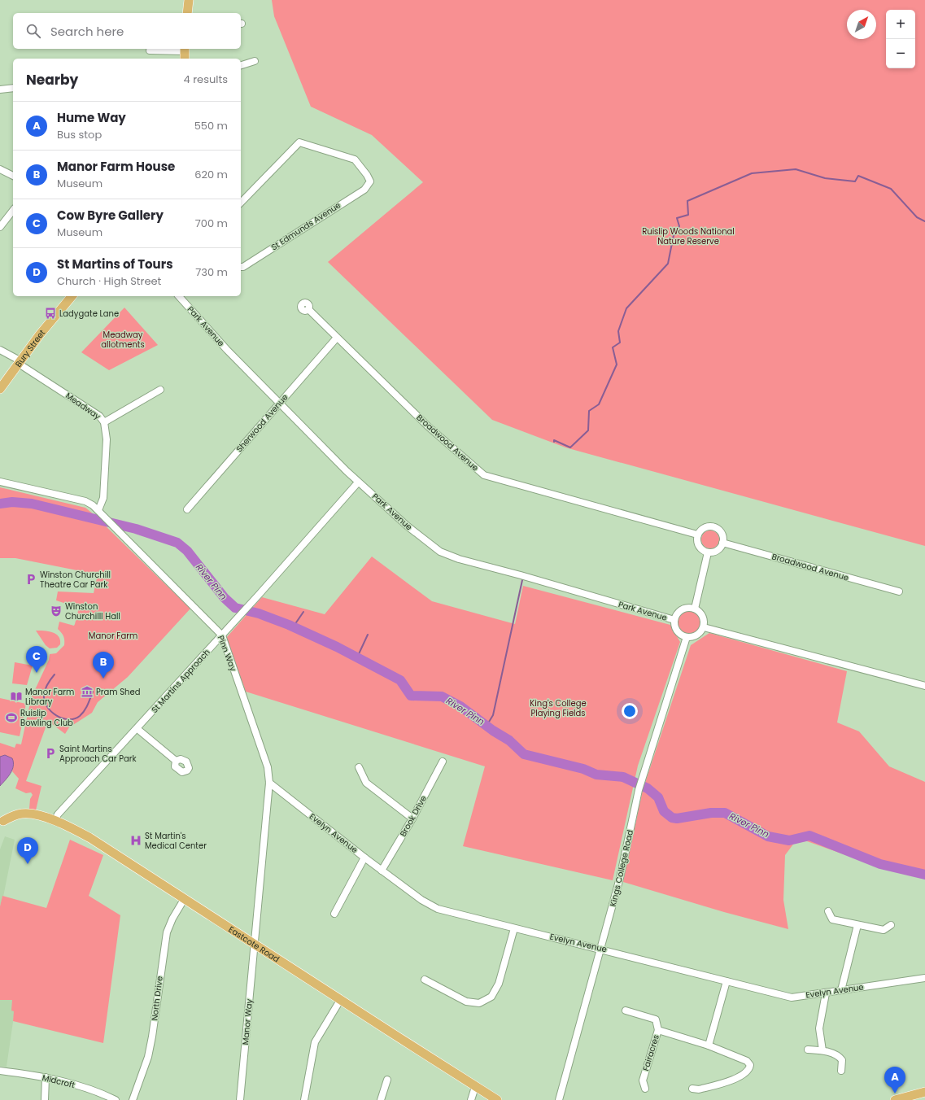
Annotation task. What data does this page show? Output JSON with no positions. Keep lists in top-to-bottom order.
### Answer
{
  "streets": {
    "main road": ["Bury Street", "Eastcote Road"],
    "street": [
      "St Edmunds Avenue",
      "Park Avenue",
      "Meadway",
      "Sherwood Avenue",
      "Broadwood Avenue",
      "Pinn Way",
      "St Martins Approach",
      "Brook Drive",
      "Evelyn Avenue",
      "Kings College Road",
      "North Drive",
      "Manor Way",
      "Fairacres",
      "Midcroft"
    ]
  },
  "crossings": [
    ["Park Avenue", "Sherwood Avenue"],
    ["Park Avenue", "St Martins Approach"],
    ["Park Avenue", "Kings College Road"],
    ["Bury Street", "Meadway"],
    ["Meadway", "Pinn Way"],
    ["Sherwood Avenue", "Broadwood Avenue"],
    ["Pinn Way", "St Martins Approach"],
    ["Pinn Way", "Evelyn Avenue"],
    ["Pinn Way", "Eastcote Road"],
    ["Pinn Way", "Manor Way"],
    ["St Martins Approach", "Eastcote Road"],
    ["Brook Drive", "Evelyn Avenue"],
    ["Evelyn Avenue", "Kings College Road"],
    ["Eastcote Road", "North Drive"],
    ["Eastcote Road", "Manor Way"]
  ],
  "water": ["River Pinn"],
  "parks": [
    "Ruislip Woods National Nature Reserve",
    "Meadway allotments",
    "Manor Farm",
    "King's College Playing Fields"
  ],
  "places": {
    "bus stop": ["Ladygate Lane"],
    "parking": ["Winston Churchill Theatre Car Park", "Saint Martins Approach Car Park"],
    "theatre": ["Winston Churchilll Hall"],
    "museum": ["Pram Shed"],
    "library": ["Manor Farm Library"],
    "sports": ["Ruislip Bowling Club"],
    "hospital": ["St Martin's Medical Center"]
  },
  "north": "top right",
  "page": {
    "map_buttons": ["+", "−"],
    "search": "Search here",
    "heading": ["Nearby", "4 results"],
    "list": [
      {
        "mark": "A",
        "name": "Hume Way",
        "note": "Bus stop",
        "value": "550 m"
      },
      {
        "mark": "B",
        "name": "Manor Farm House",
        "note": "Museum",
        "value": "620 m"
      },
      {
        "mark": "C",
        "name": "Cow Byre Gallery",
        "note": "Museum",
        "value": "700 m"
      },
      {
        "mark": "D",
        "name": "St Martins of Tours",
        "note": "Church · High Street",
        "value": "730 m"
      }
    ],
    "pins": [
      "C",
      "B",
      "D",
      "A"
    ]
  }
}
